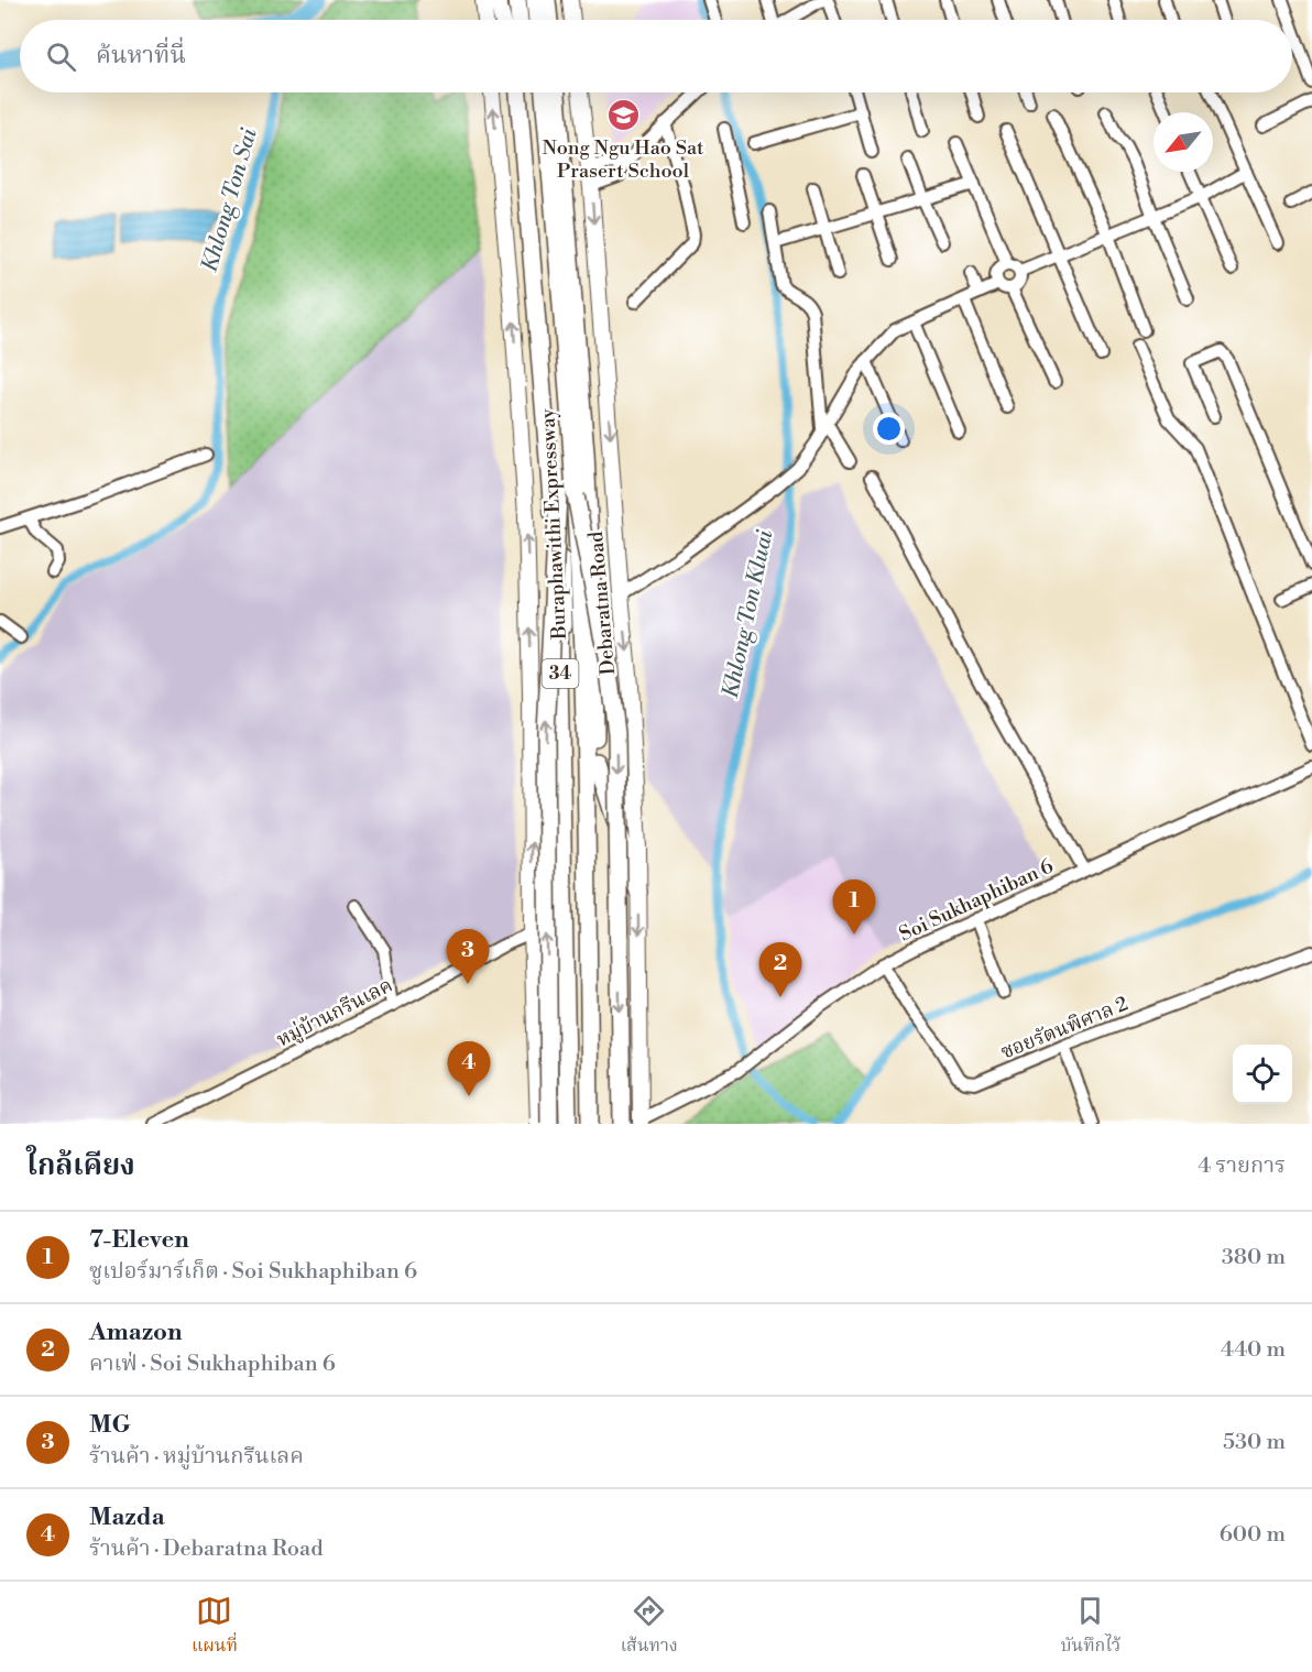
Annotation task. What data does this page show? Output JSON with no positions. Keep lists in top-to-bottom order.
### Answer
{
  "streets": {
    "highway": ["Buraphawithi Expressway", "Debaratna Road", "34"],
    "street": ["Soi Sukhaphiban 6", "หมู่บ้านกรีนเลค", "ซอยรัตนพิศาล 2"]
  },
  "crossings": [
    ["Buraphawithi Expressway", "34"],
    ["Debaratna Road", "Soi Sukhaphiban 6"],
    ["34", "หมู่บ้านกรีนเลค"],
    ["Soi Sukhaphiban 6", "ซอยรัตนพิศาล 2"]
  ],
  "water": ["Khlong Ton Sai", "Khlong Ton Kluai"],
  "places": {
    "school or university": ["Nong Ngu Hao Sat Prasert School"]
  },
  "north": "bottom left",
  "page": {
    "search": "ค้นหาที่นี่",
    "pins": [
      "1",
      "3",
      "2",
      "4"
    ],
    "heading": ["ใกล้เคียง", "4 รายการ"],
    "list": [
      {
        "mark": "1",
        "name": "7-Eleven",
        "note": "ซูเปอร์มาร์เก็ต · Soi Sukhaphiban 6",
        "value": "380 m"
      },
      {
        "mark": "2",
        "name": "Amazon",
        "note": "คาเฟ่ · Soi Sukhaphiban 6",
        "value": "440 m"
      },
      {
        "mark": "3",
        "name": "MG",
        "note": "ร้านค้า · หมู่บ้านกรีนเลค",
        "value": "530 m"
      },
      {
        "mark": "4",
        "name": "Mazda",
        "note": "ร้านค้า · Debaratna Road",
        "value": "600 m"
      }
    ],
    "nav": ["แผนที่", "เส้นทาง", "บันทึกไว้"]
  }
}
